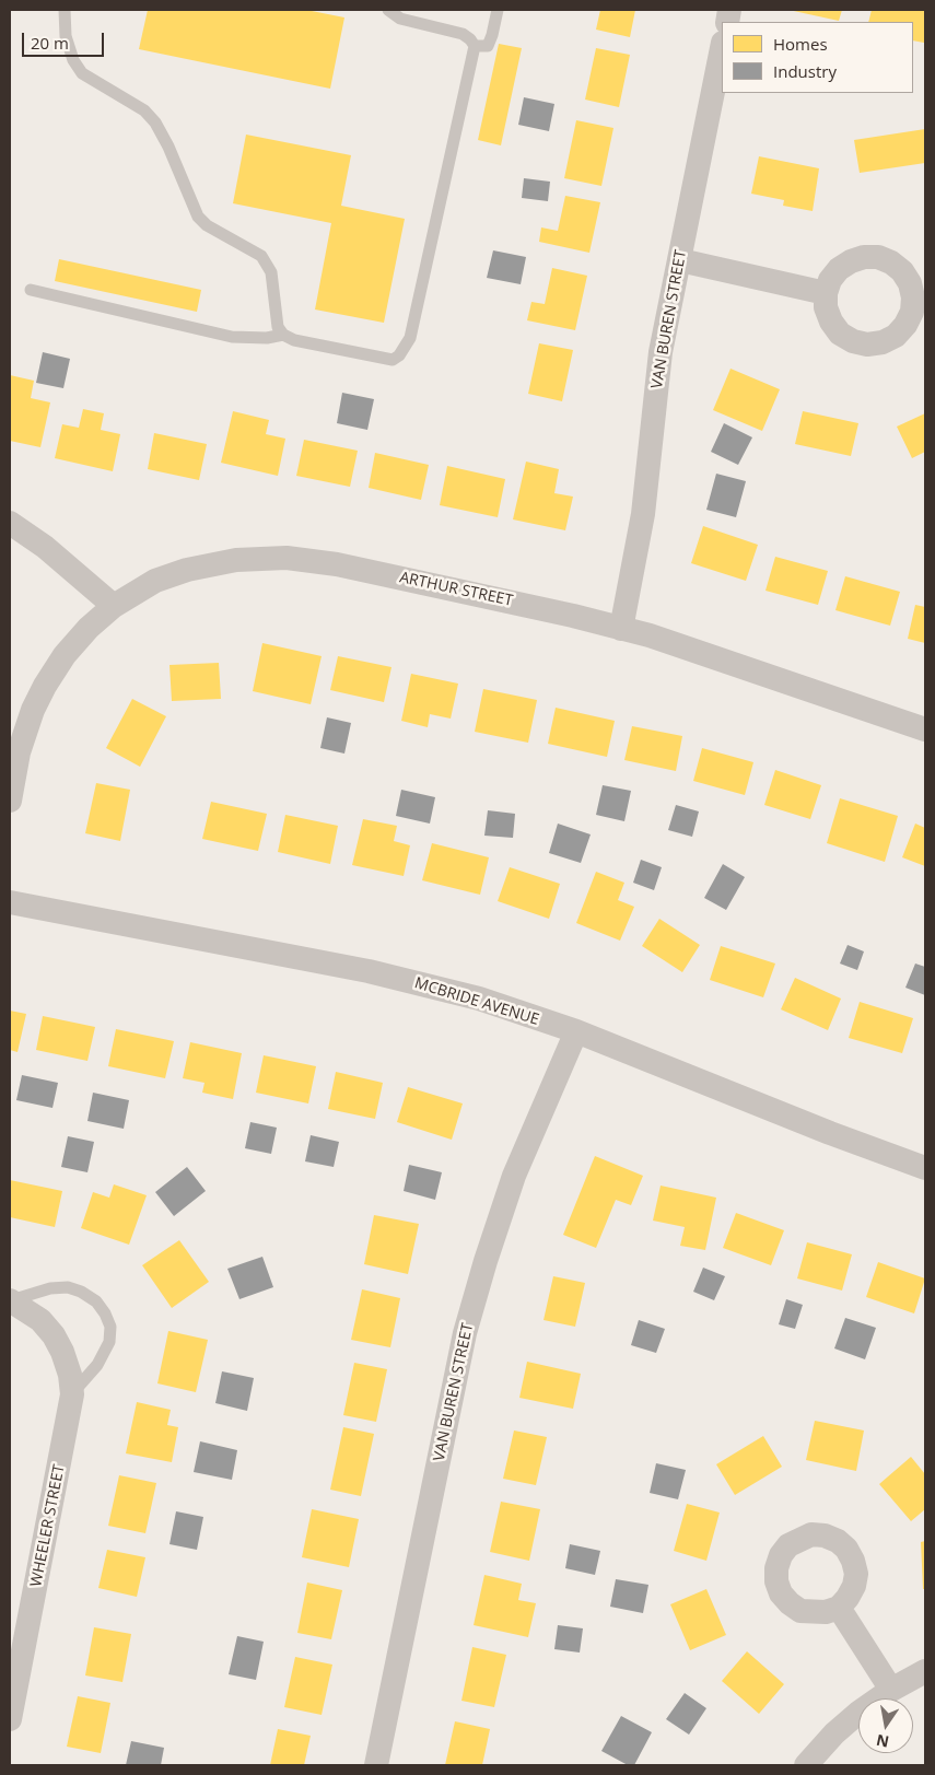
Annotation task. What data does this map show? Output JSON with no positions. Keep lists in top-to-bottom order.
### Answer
{
  "streets": {
    "street": [
      "VAN BUREN STREET",
      "ARTHUR STREET",
      "MCBRIDE AVENUE",
      "WHEELER STREET"
    ]
  },
  "crossings": [
    ["VAN BUREN STREET", "ARTHUR STREET"],
    ["VAN BUREN STREET", "MCBRIDE AVENUE"]
  ],
  "legend": ["Homes", "Industry"],
  "scale_bar": "20 m",
  "north": "bottom"
}
